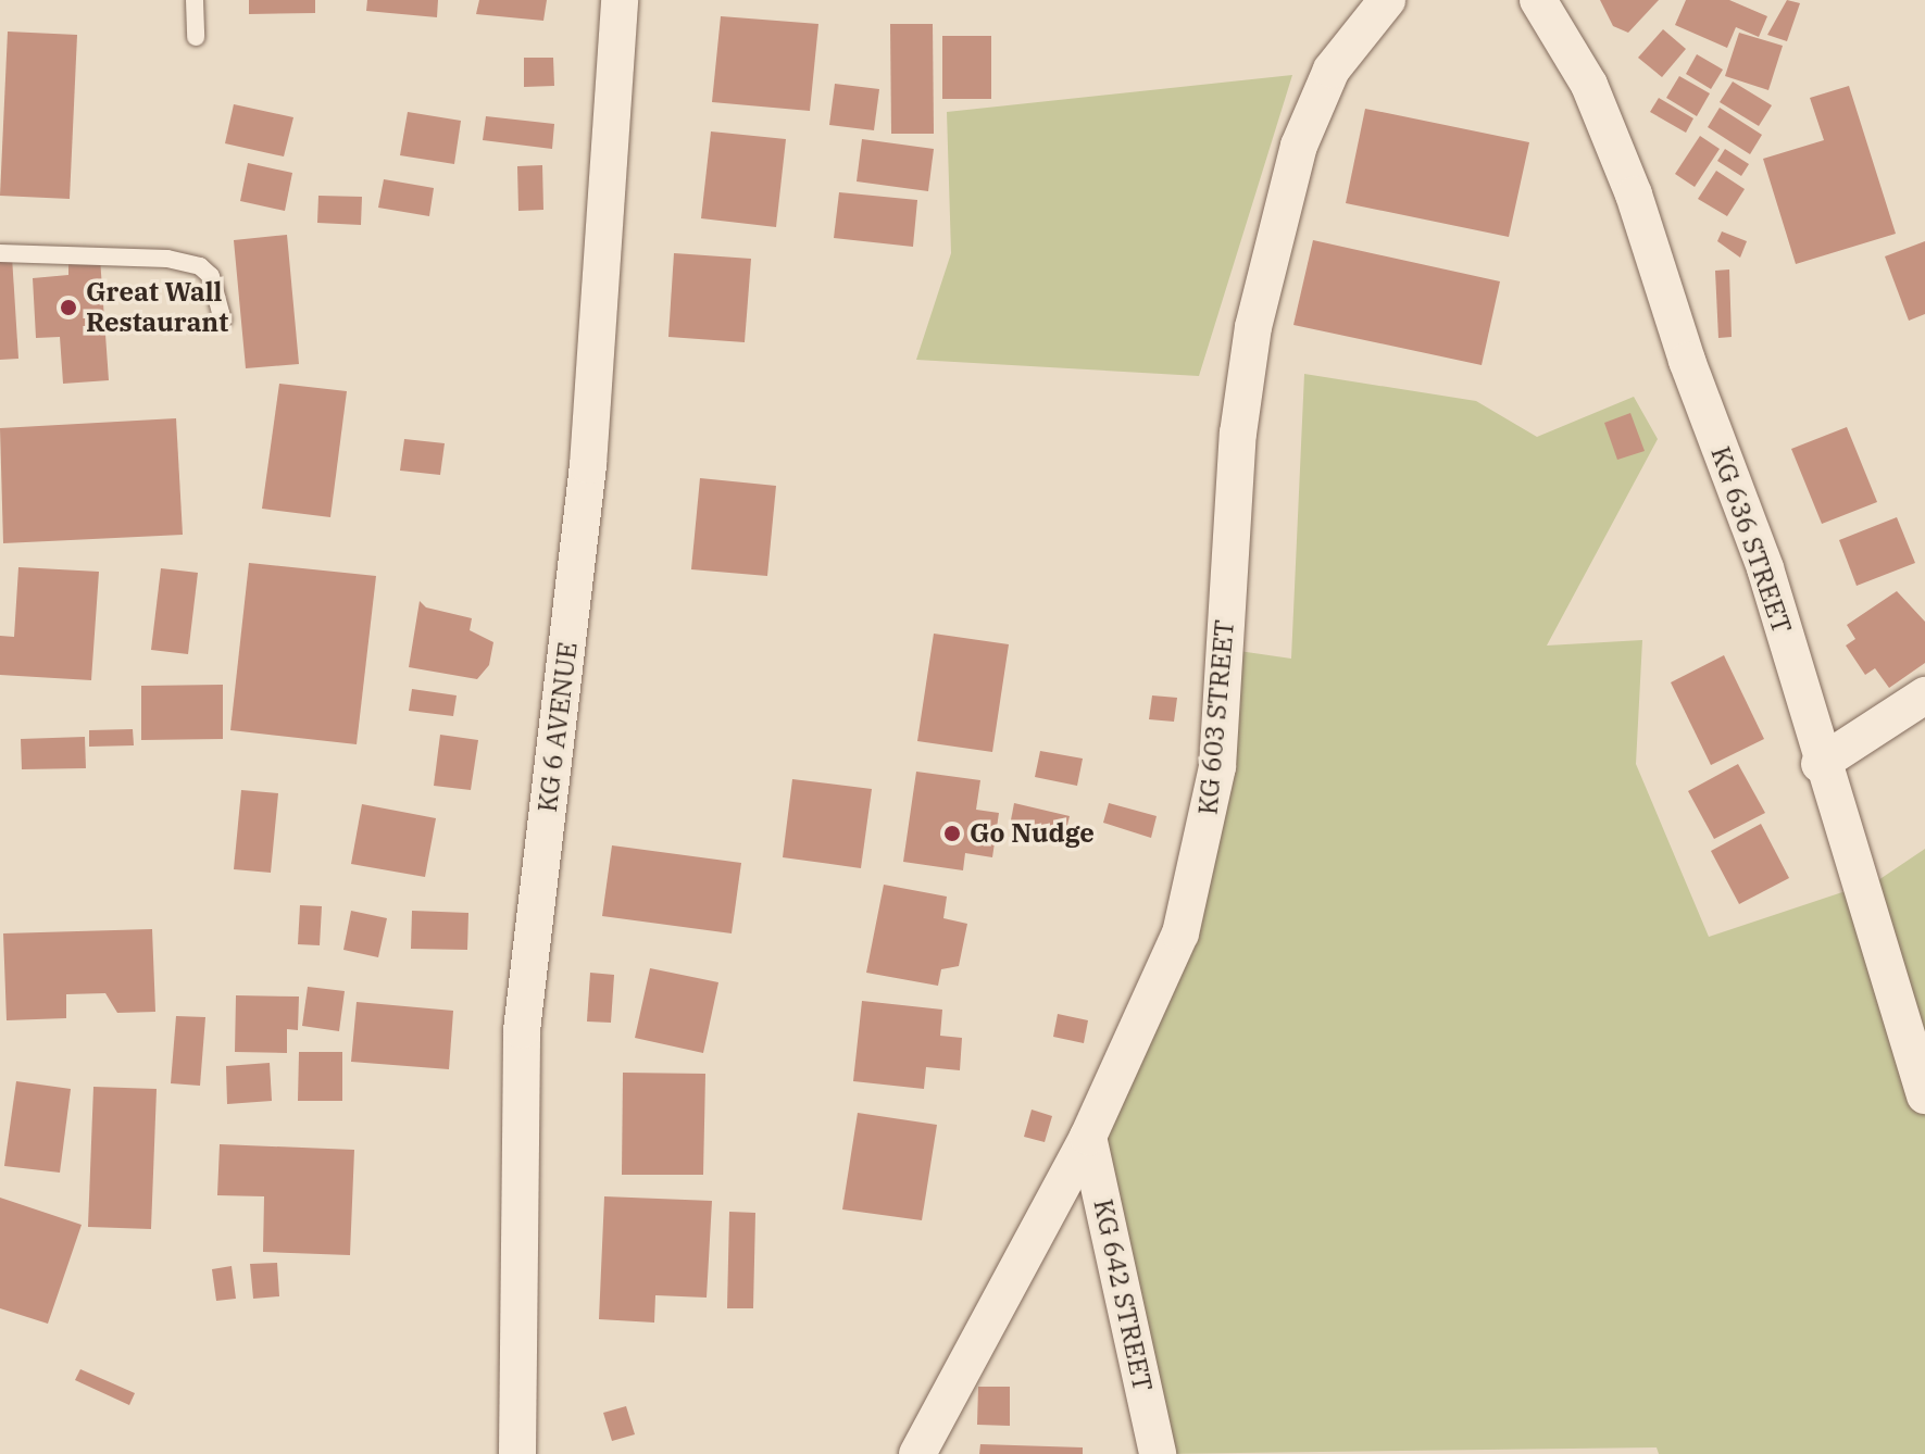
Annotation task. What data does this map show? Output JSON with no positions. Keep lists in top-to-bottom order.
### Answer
{
  "streets": {
    "street": [
      "KG 636 STREET",
      "KG 603 STREET",
      "KG 6 AVENUE",
      "KG 642 STREET"
    ]
  },
  "crossings": [
    ["KG 603 STREET", "KG 642 STREET"]
  ],
  "places": ["Great Wall Restaurant", "Go Nudge"]
}
